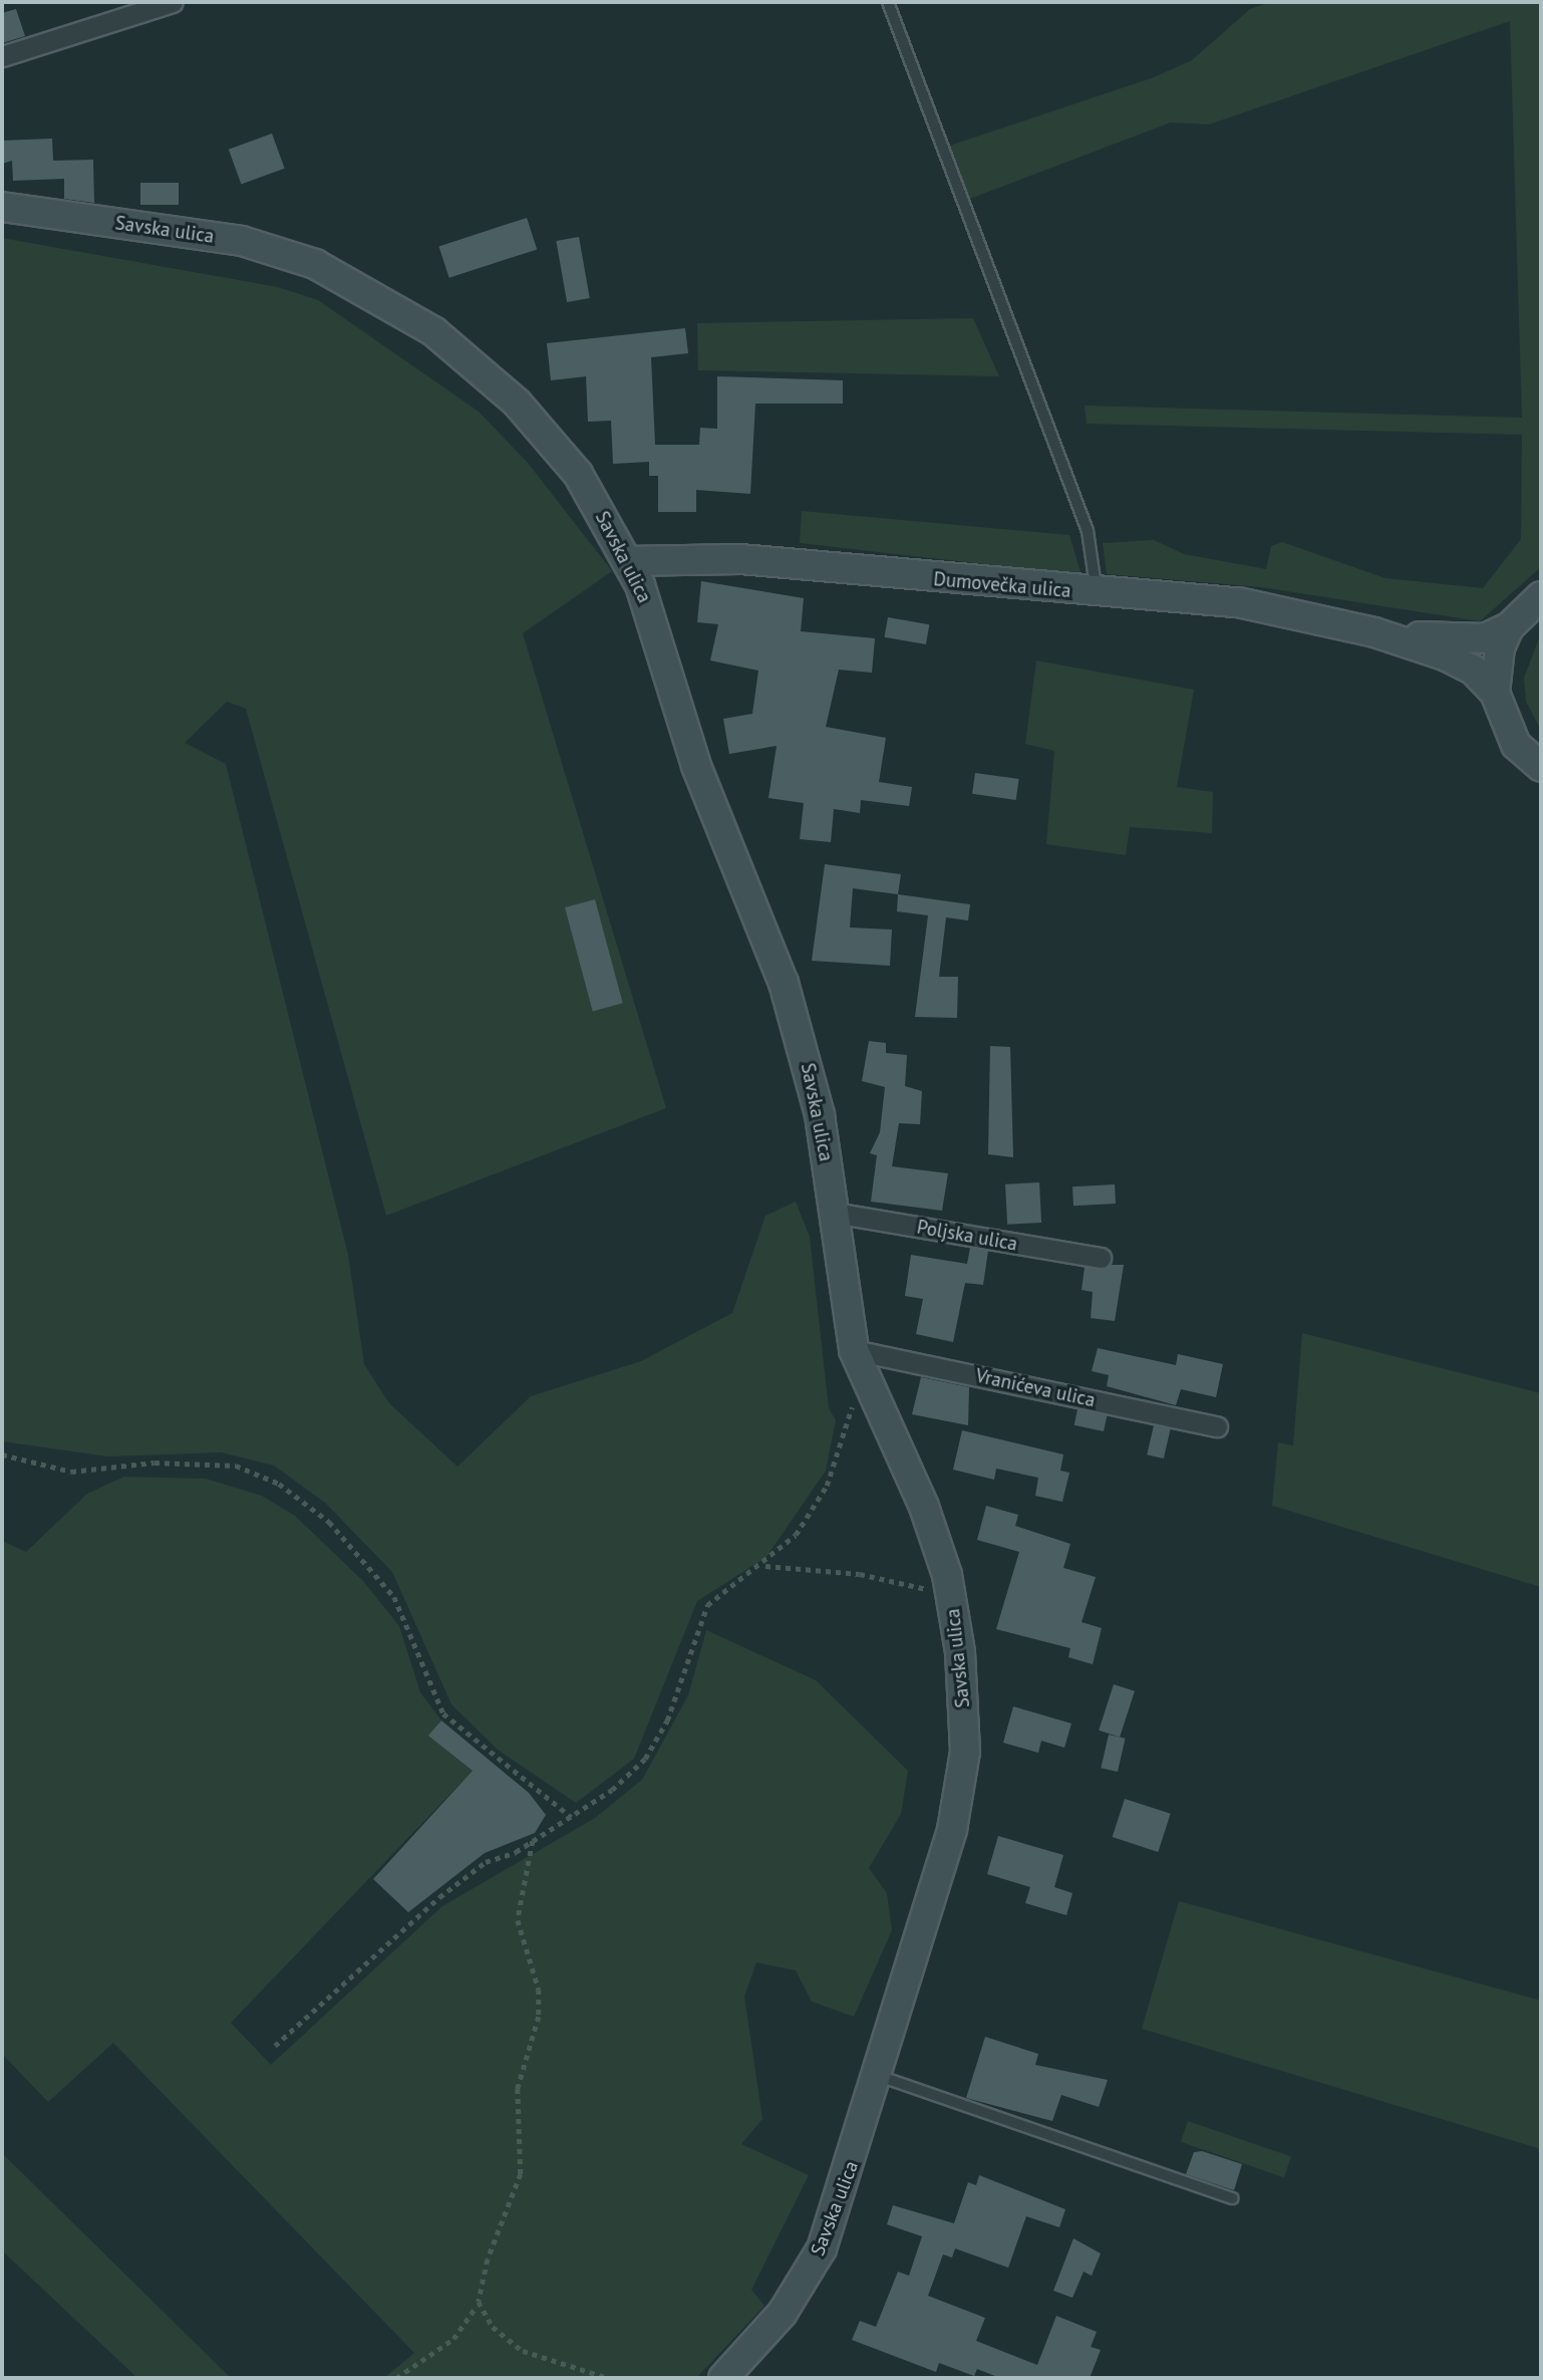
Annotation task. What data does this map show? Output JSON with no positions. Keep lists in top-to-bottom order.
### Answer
{
  "streets": {
    "main road": ["Savska ulica", "Dumovečka ulica"],
    "street": ["Poljska ulica", "Vranićeva ulica"]
  },
  "crossings": [
    ["Savska ulica", "Dumovečka ulica"],
    ["Savska ulica", "Poljska ulica"],
    ["Savska ulica", "Vranićeva ulica"]
  ]
}
